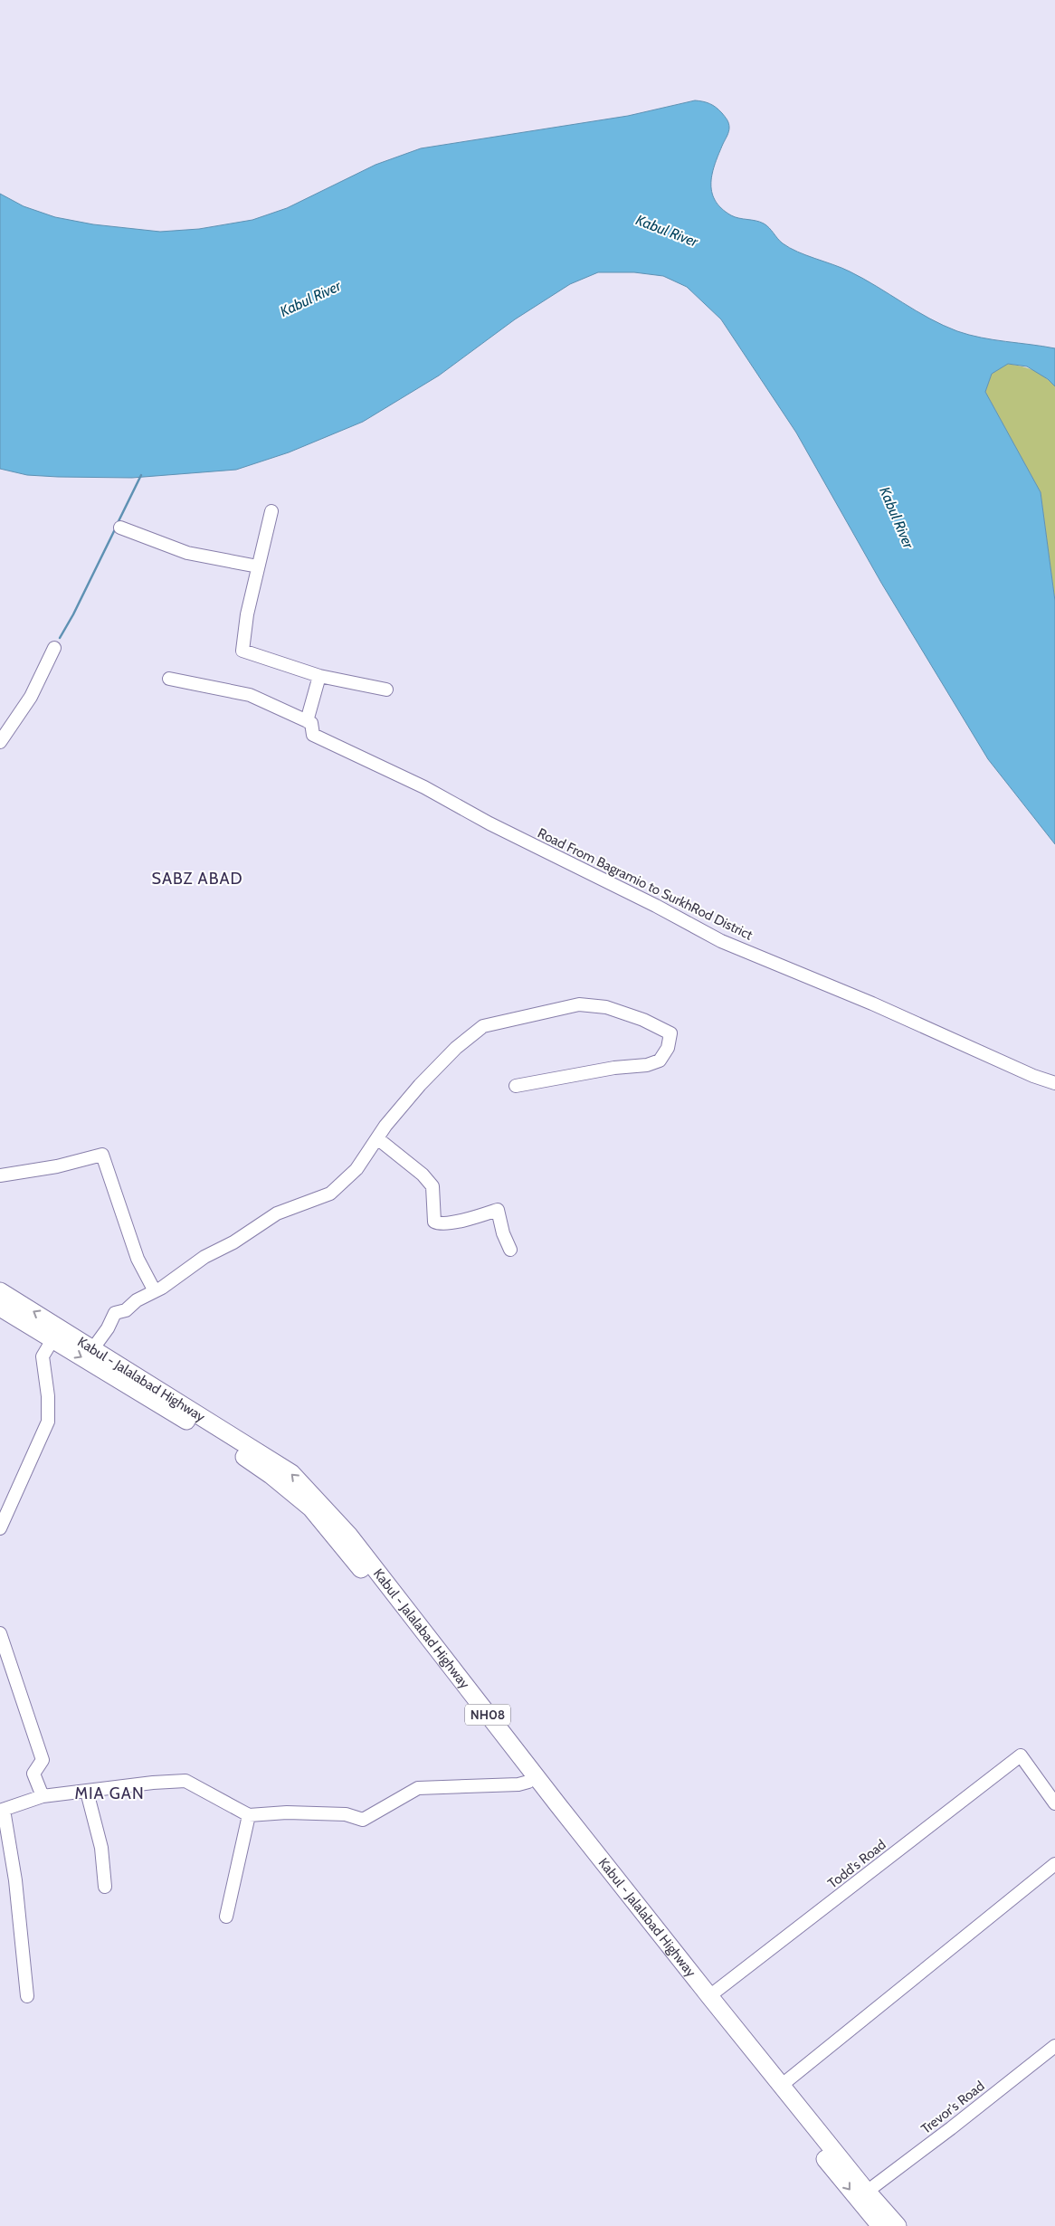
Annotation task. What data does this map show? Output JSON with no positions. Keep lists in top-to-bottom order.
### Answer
{
  "streets": {
    "highway": ["Kabul - Jalalabad Highway", "NH08"],
    "street": ["Road From Bagramio to SurkhRod District", "Todd's Road", "Trevor's Road"]
  },
  "crossings": [
    ["Kabul - Jalalabad Highway", "Todd's Road"],
    ["Kabul - Jalalabad Highway", "Trevor's Road"]
  ],
  "districts": ["SABZ ABAD", "MIA GAN"],
  "water": ["Kabul River"]
}
